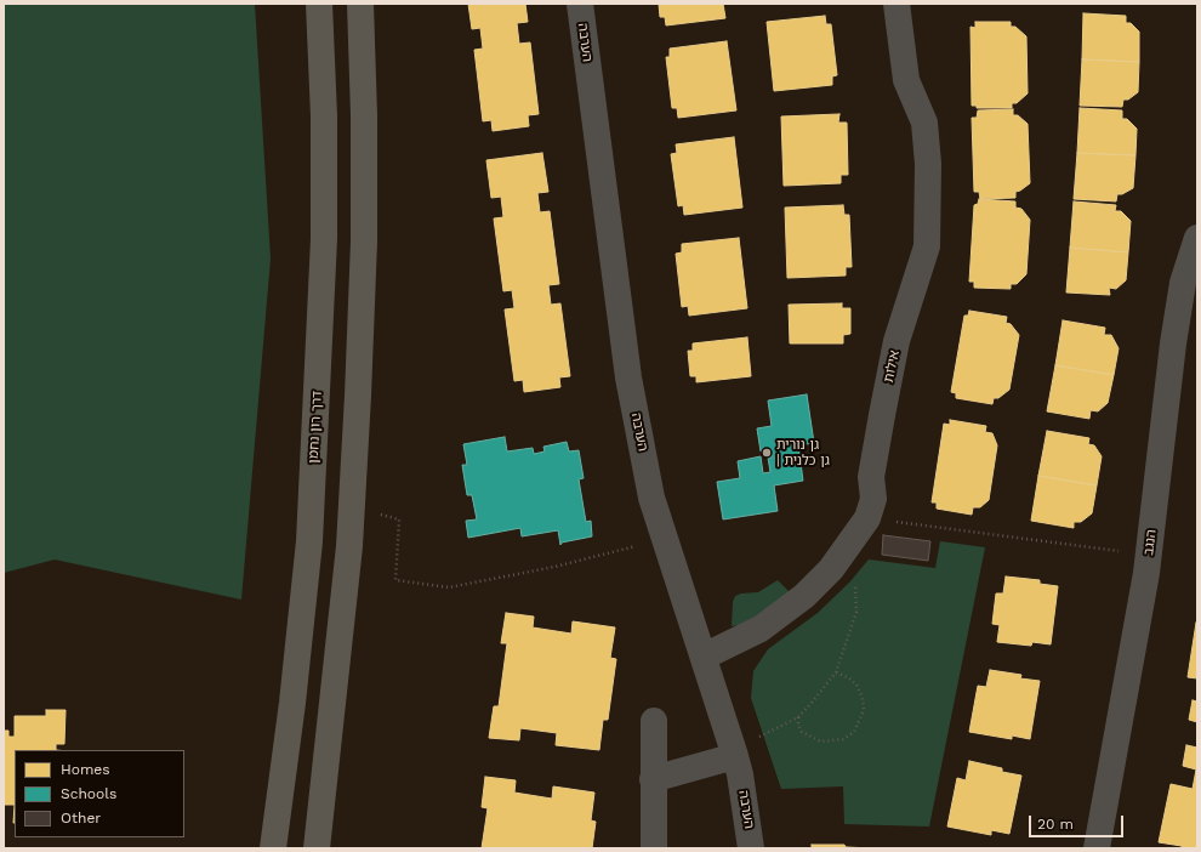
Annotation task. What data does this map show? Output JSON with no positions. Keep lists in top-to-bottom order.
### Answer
{
  "streets": {
    "main road": ["דרך רון נחמן"],
    "street": ["הערבה", "אילות", "הנגב"]
  },
  "crossings": [
    ["הערבה", "אילות"]
  ],
  "places": ["גן נורית | גן כלנית"],
  "legend": ["Homes", "Schools", "Other"],
  "scale_bar": "20 m"
}
